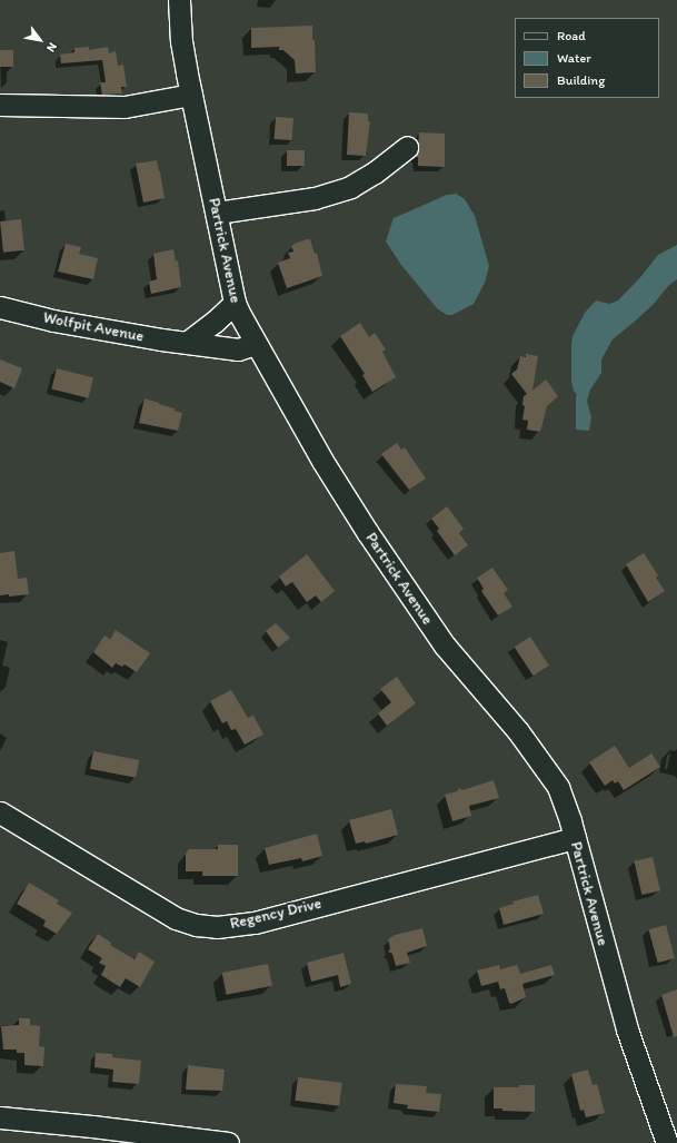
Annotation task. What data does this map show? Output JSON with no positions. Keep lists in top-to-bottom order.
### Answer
{
  "streets": {
    "street": ["Partrick Avenue", "Wolfpit Avenue", "Regency Drive"]
  },
  "crossings": [
    ["Partrick Avenue", "Wolfpit Avenue"],
    ["Partrick Avenue", "Regency Drive"]
  ],
  "legend": ["Road", "Water", "Building"],
  "north": "bottom right"
}
